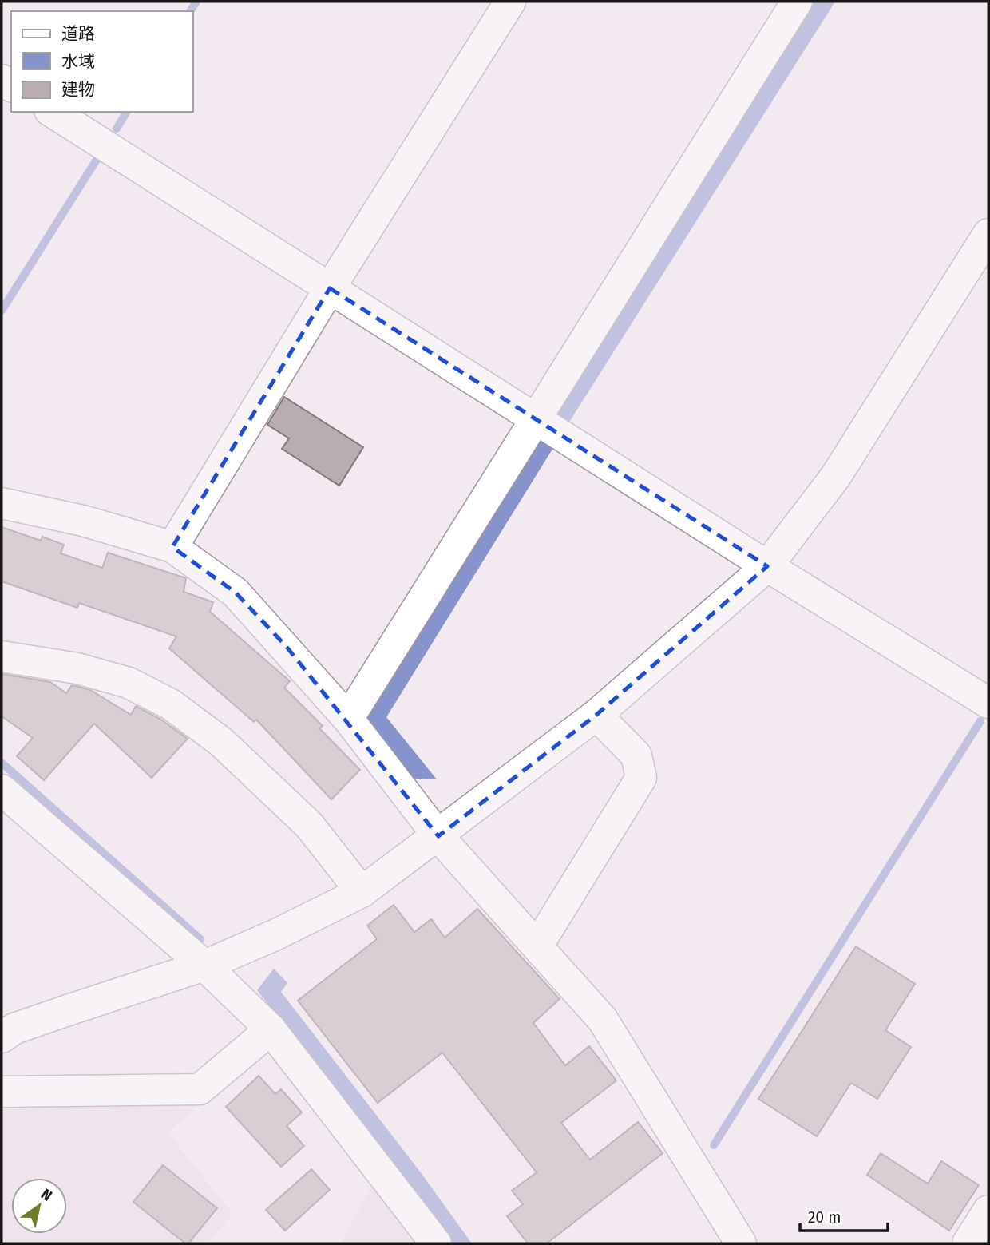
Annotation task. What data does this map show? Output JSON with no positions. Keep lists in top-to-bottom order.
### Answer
{
  "legend": ["道路", "水域", "建物"],
  "scale_bar": "20 m",
  "north": "top right"
}
